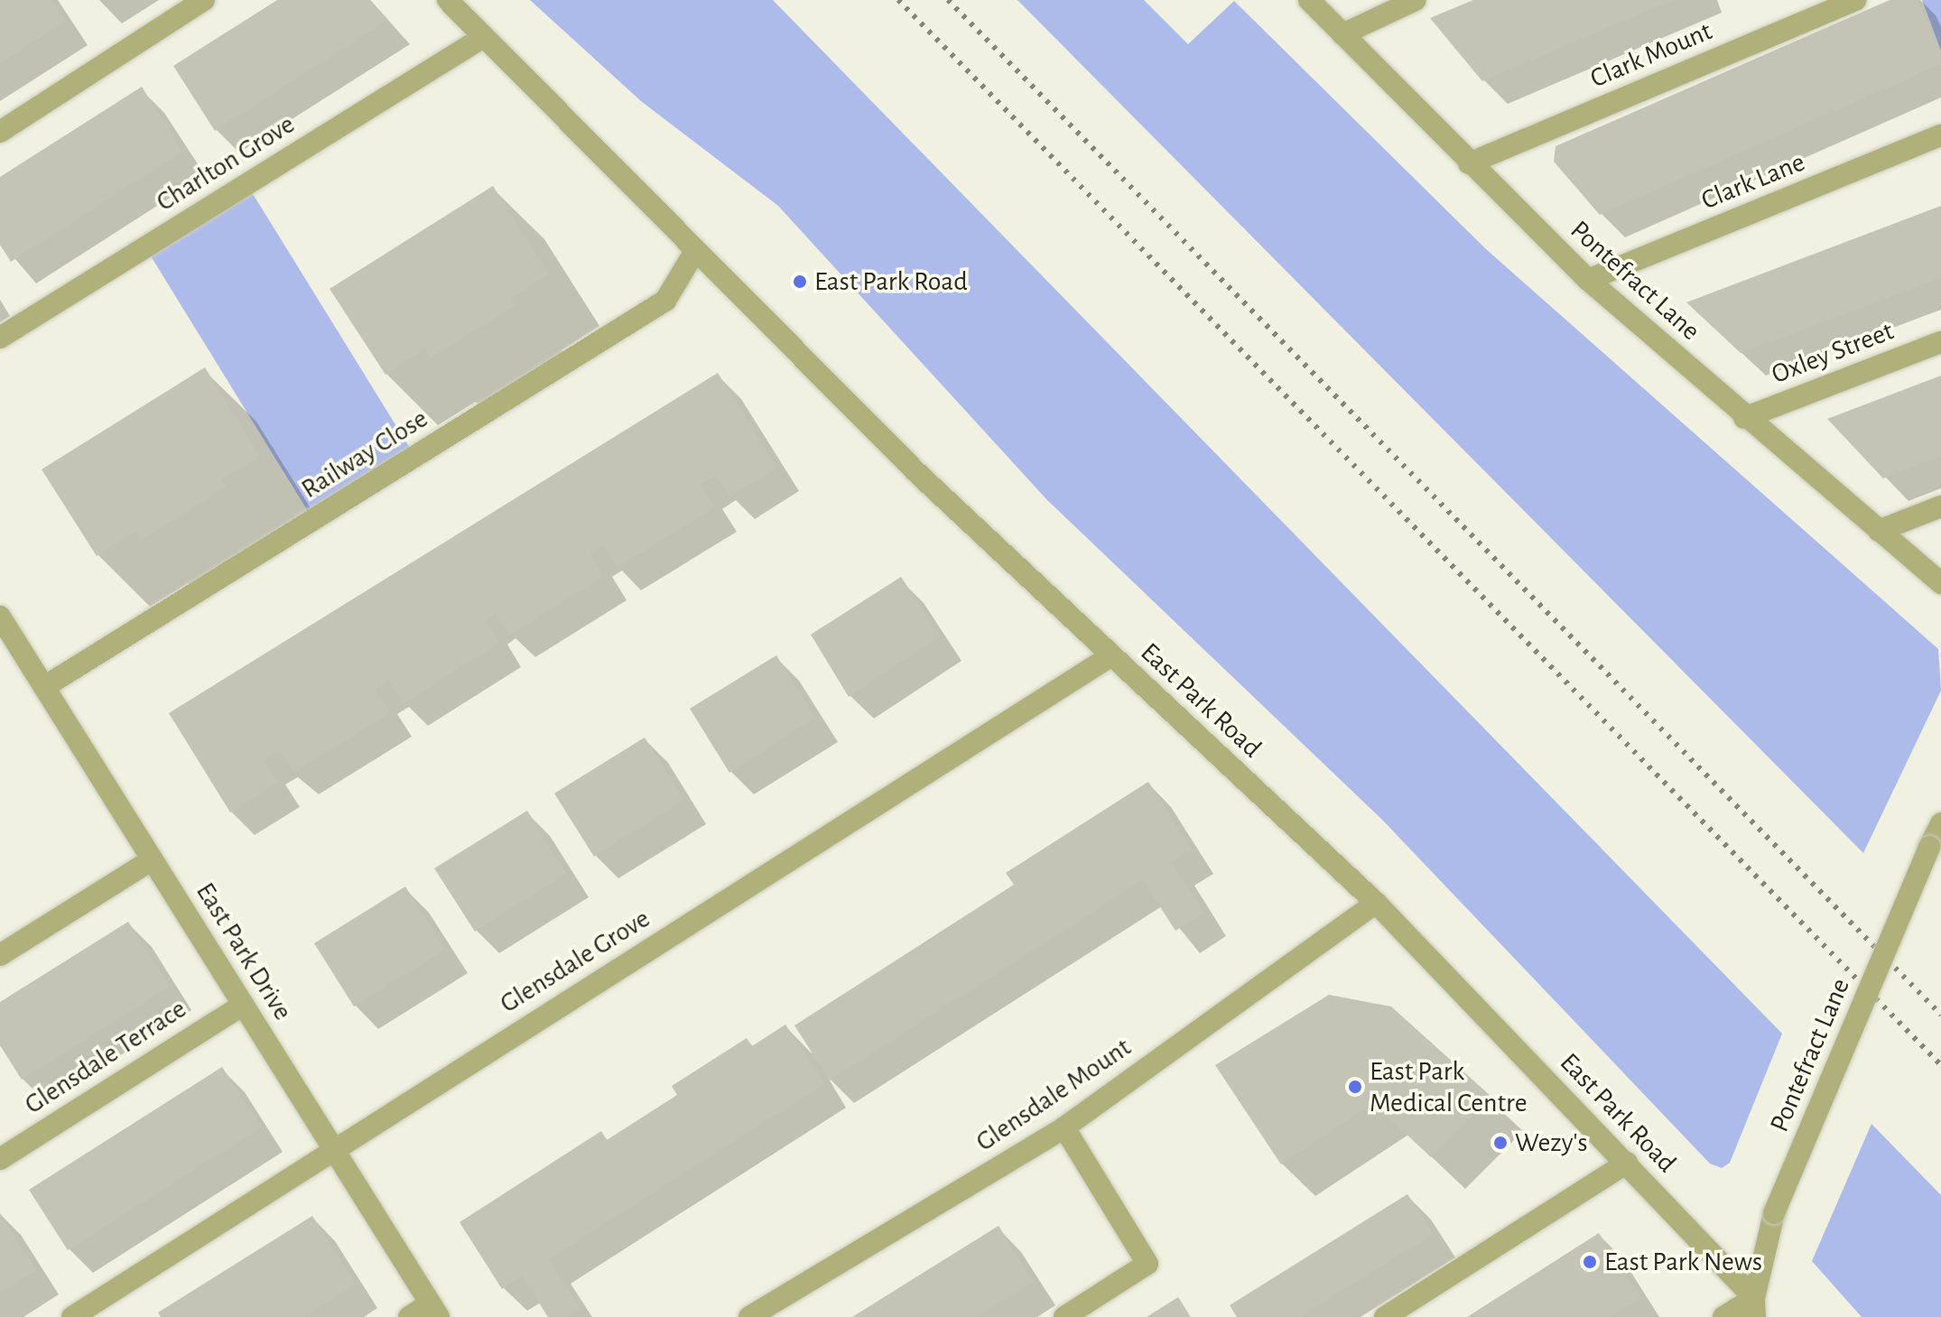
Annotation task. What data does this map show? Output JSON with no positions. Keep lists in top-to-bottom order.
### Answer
{
  "streets": {
    "street": [
      "Clark Mount",
      "Charlton Grove",
      "Clark Lane",
      "Pontefract Lane",
      "Oxley Street",
      "Railway Close",
      "East Park Road",
      "East Park Drive",
      "Glensdale Grove",
      "Glensdale Terrace",
      "Glensdale Mount"
    ]
  },
  "crossings": [
    ["Clark Mount", "Pontefract Lane"],
    ["Charlton Grove", "East Park Road"],
    ["Clark Lane", "Pontefract Lane"],
    ["Pontefract Lane", "Oxley Street"],
    ["Pontefract Lane", "East Park Road"],
    ["Railway Close", "East Park Road"],
    ["Railway Close", "East Park Drive"],
    ["East Park Road", "Glensdale Grove"],
    ["East Park Road", "Glensdale Mount"],
    ["East Park Drive", "Glensdale Grove"],
    ["East Park Drive", "Glensdale Terrace"]
  ],
  "places": [
    "East Park Road",
    "East Park Medical Centre",
    "Wezy's",
    "East Park News"
  ]
}
